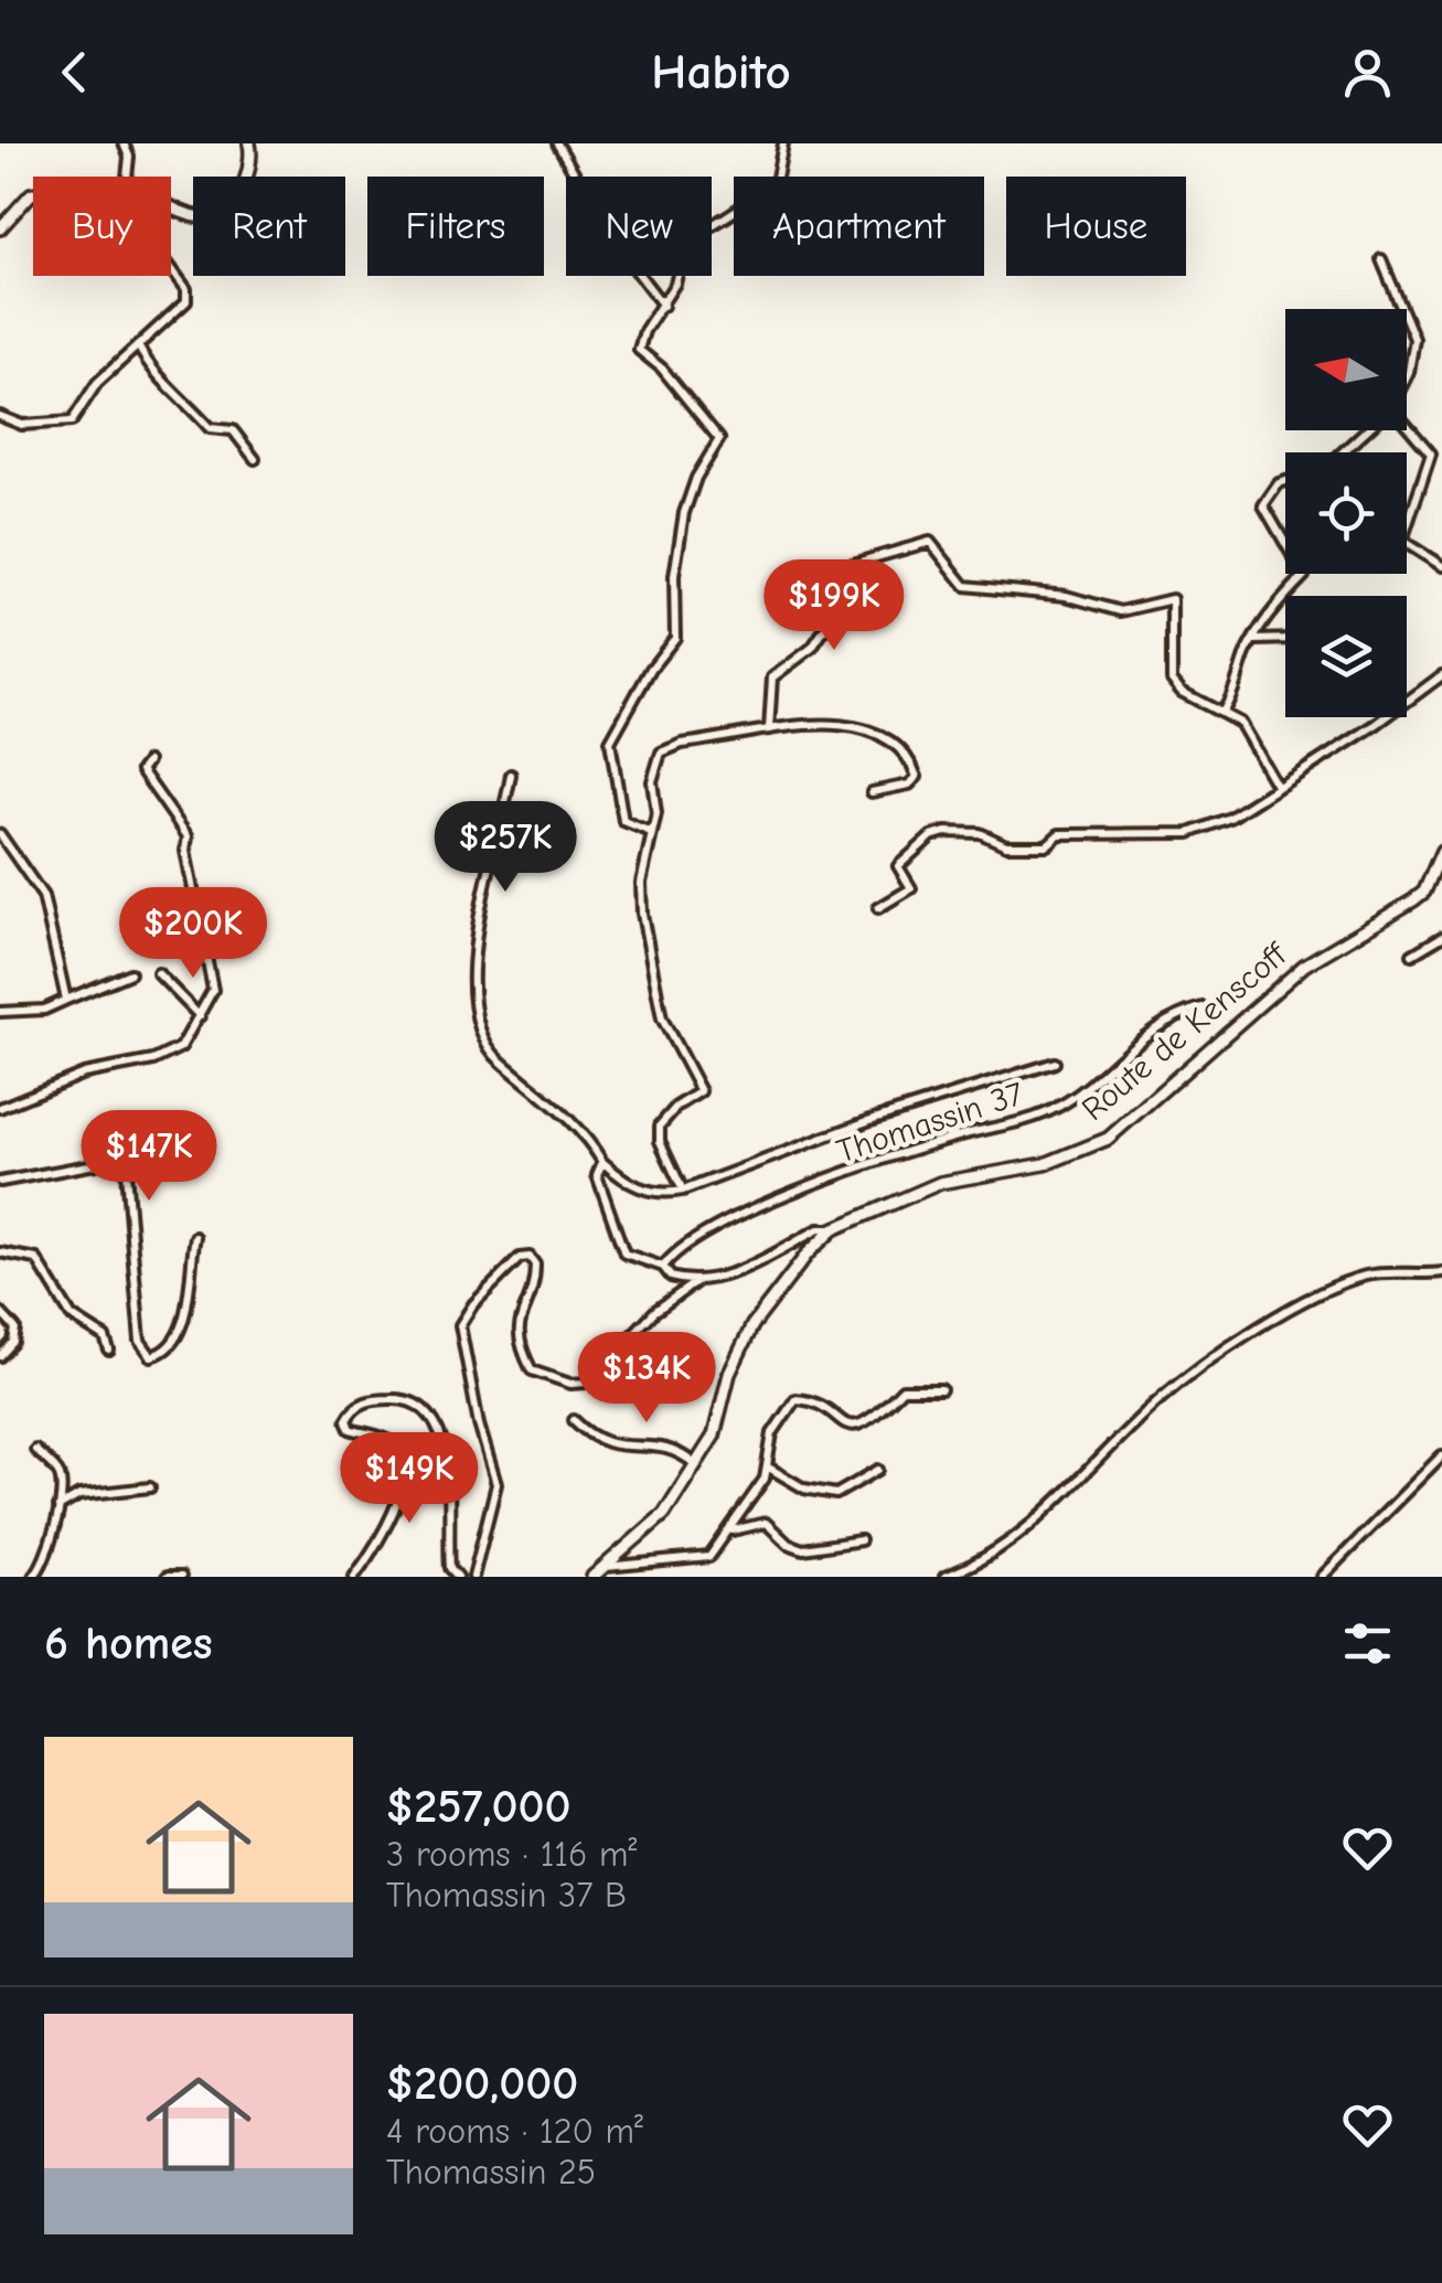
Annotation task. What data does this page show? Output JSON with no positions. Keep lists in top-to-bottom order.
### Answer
{
  "streets": {
    "main road": ["Route de Kenscoff"],
    "street": ["Thomassin 37"]
  },
  "north": "left",
  "page": {
    "header": "Habito",
    "chip": [
      "Buy",
      "Rent",
      "Filters",
      "New",
      "Apartment",
      "House"
    ],
    "price": [
      "$199K",
      "$257K",
      "$200K",
      "$147K",
      "$134K",
      "$149K"
    ],
    "heading": "6 homes",
    "list": [
      {
        "name": "$257,000",
        "note": "3 rooms · 116 m² · Thomassin 37 B"
      },
      {
        "name": "$200,000",
        "note": "4 rooms · 120 m² · Thomassin 25"
      }
    ]
  }
}
